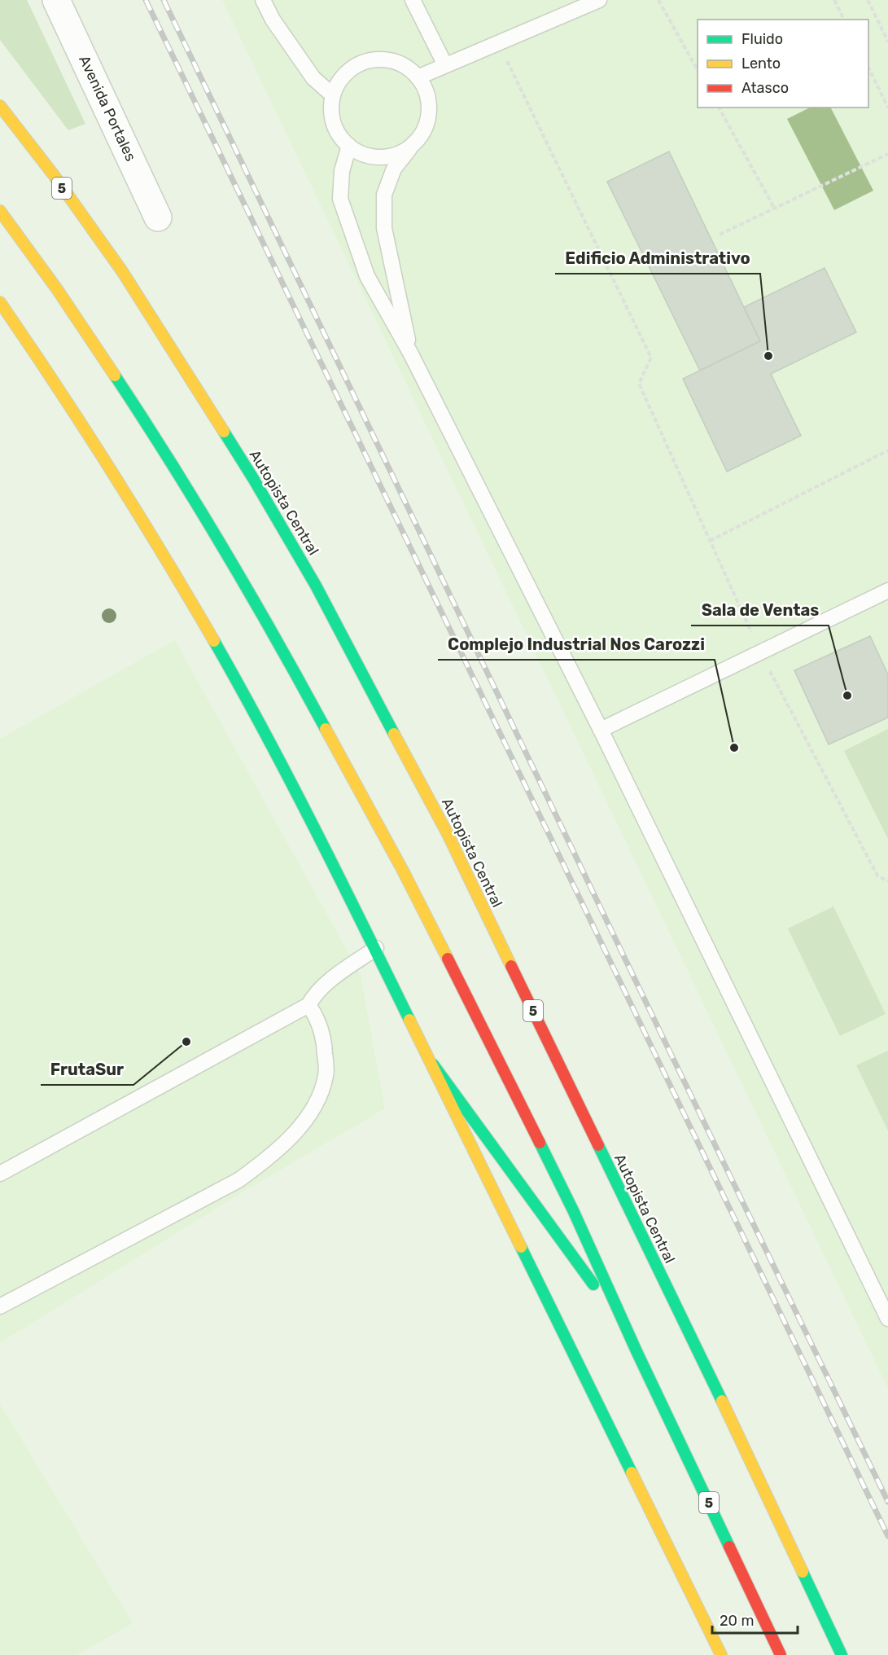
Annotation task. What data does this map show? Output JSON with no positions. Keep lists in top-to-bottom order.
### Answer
{
  "streets": {
    "main road": ["5", "Autopista Central"],
    "street": ["Avenida Portales"]
  },
  "places": [
    "Edificio Administrativo",
    "Sala de Ventas",
    "Complejo Industrial Nos Carozzi",
    "FrutaSur"
  ],
  "legend": ["Fluido", "Lento", "Atasco"],
  "scale_bar": "20 m"
}
